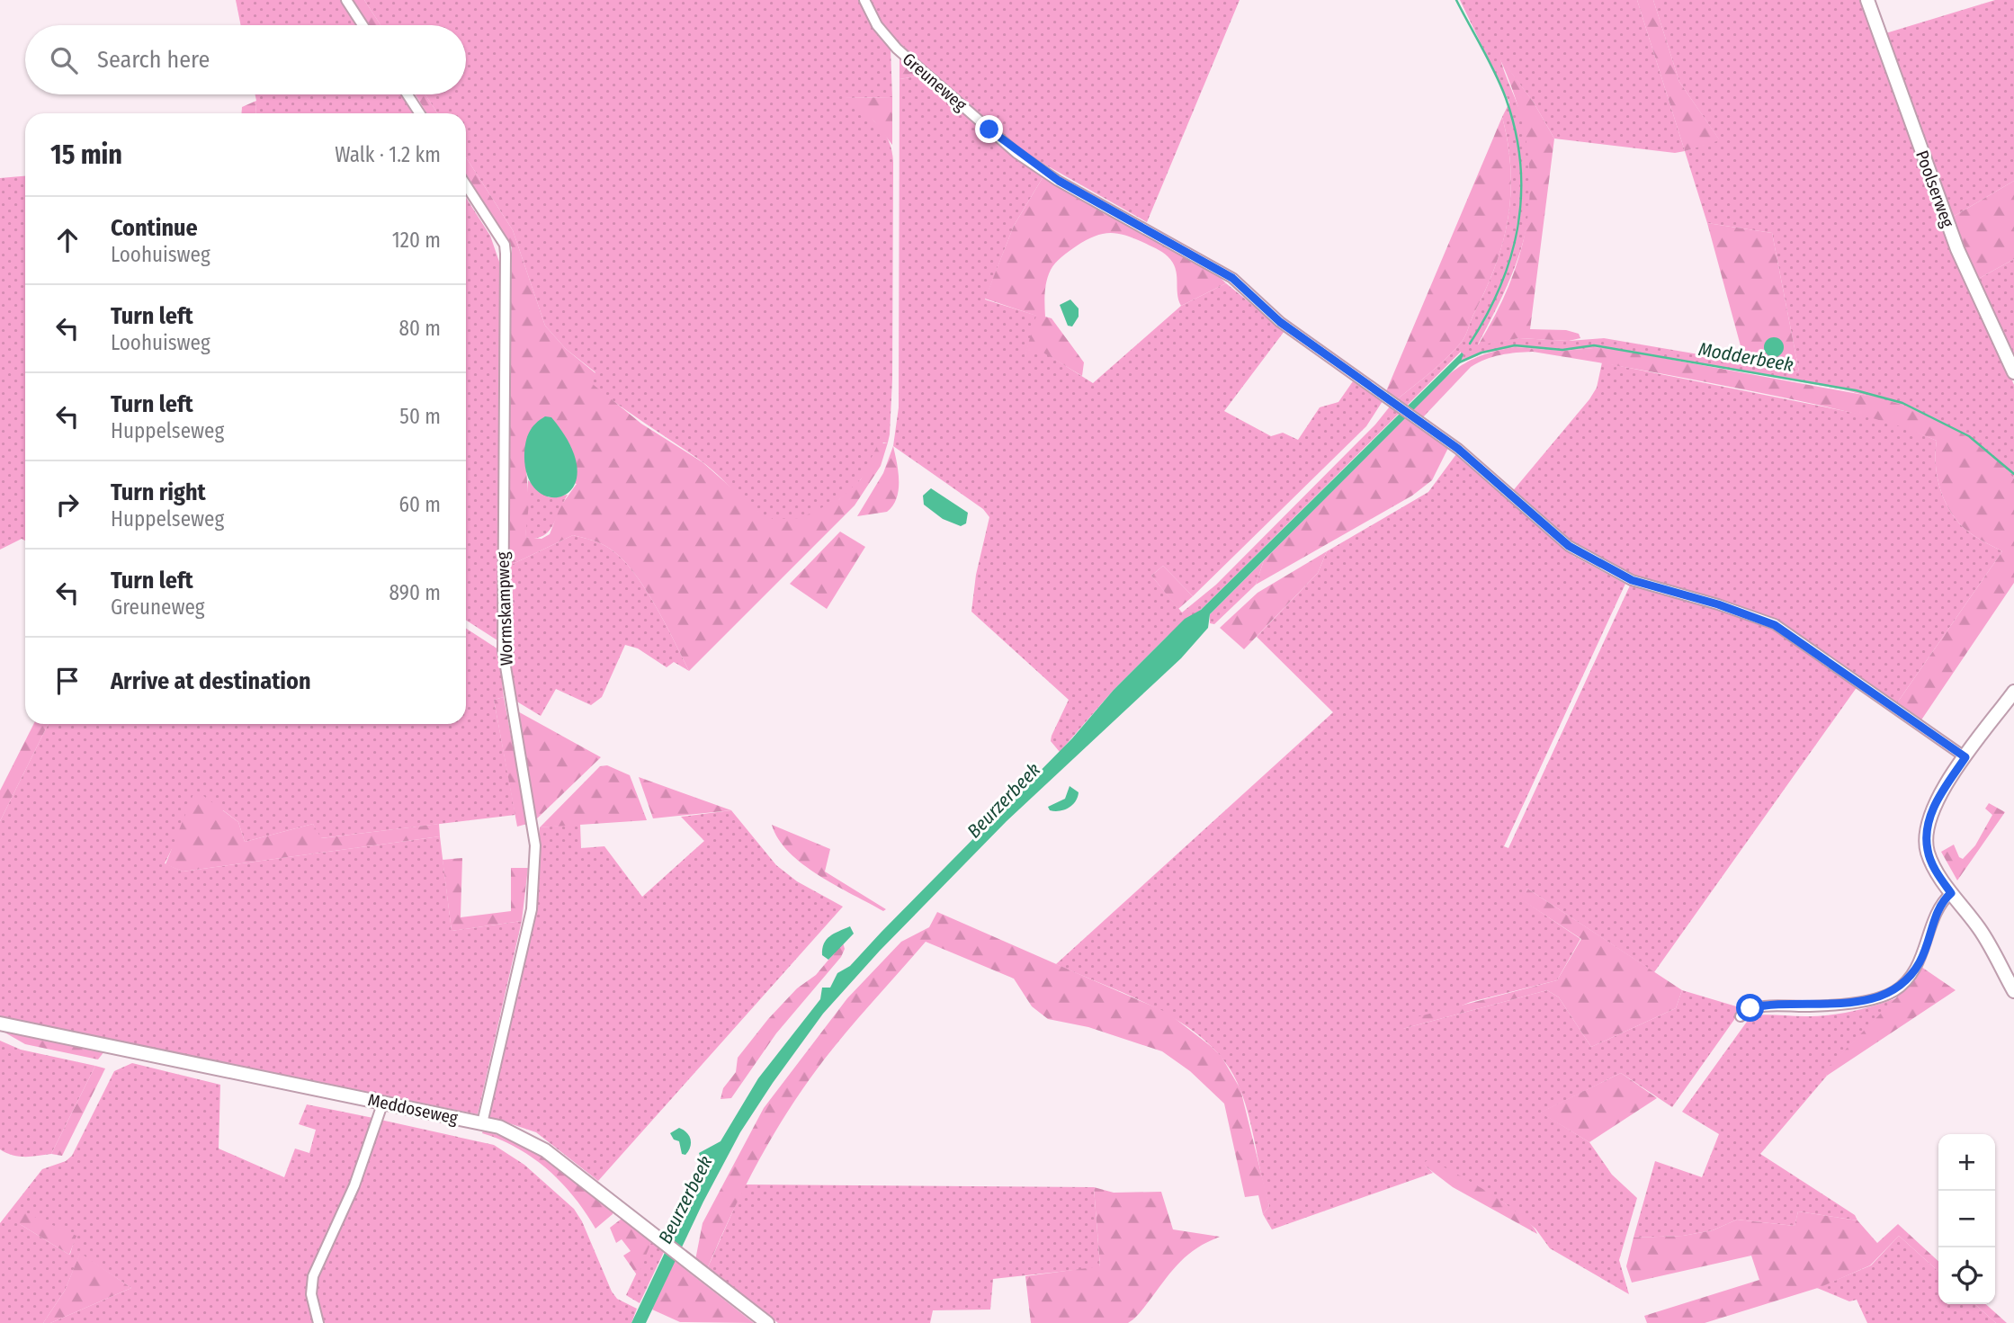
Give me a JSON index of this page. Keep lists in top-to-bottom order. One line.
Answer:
{"streets":{"street":["Greuneweg","Poolserweg","Wormskampweg","Meddoseweg"]},"crossings":[["Wormskampweg","Meddoseweg"]],"water":["Modderbeek","Beurzerbeek"],"page":{"search":"Search here","heading":["15 min","Walk · 1.2 km"],"list":[["Continue","Loohuisweg","120 m"],["Turn left","Loohuisweg","80 m"],["Turn left","Huppelseweg","50 m"],["Turn right","Huppelseweg","60 m"],["Turn left","Greuneweg","890 m"],"Arrive at destination"],"map_buttons":["+","−"]}}
